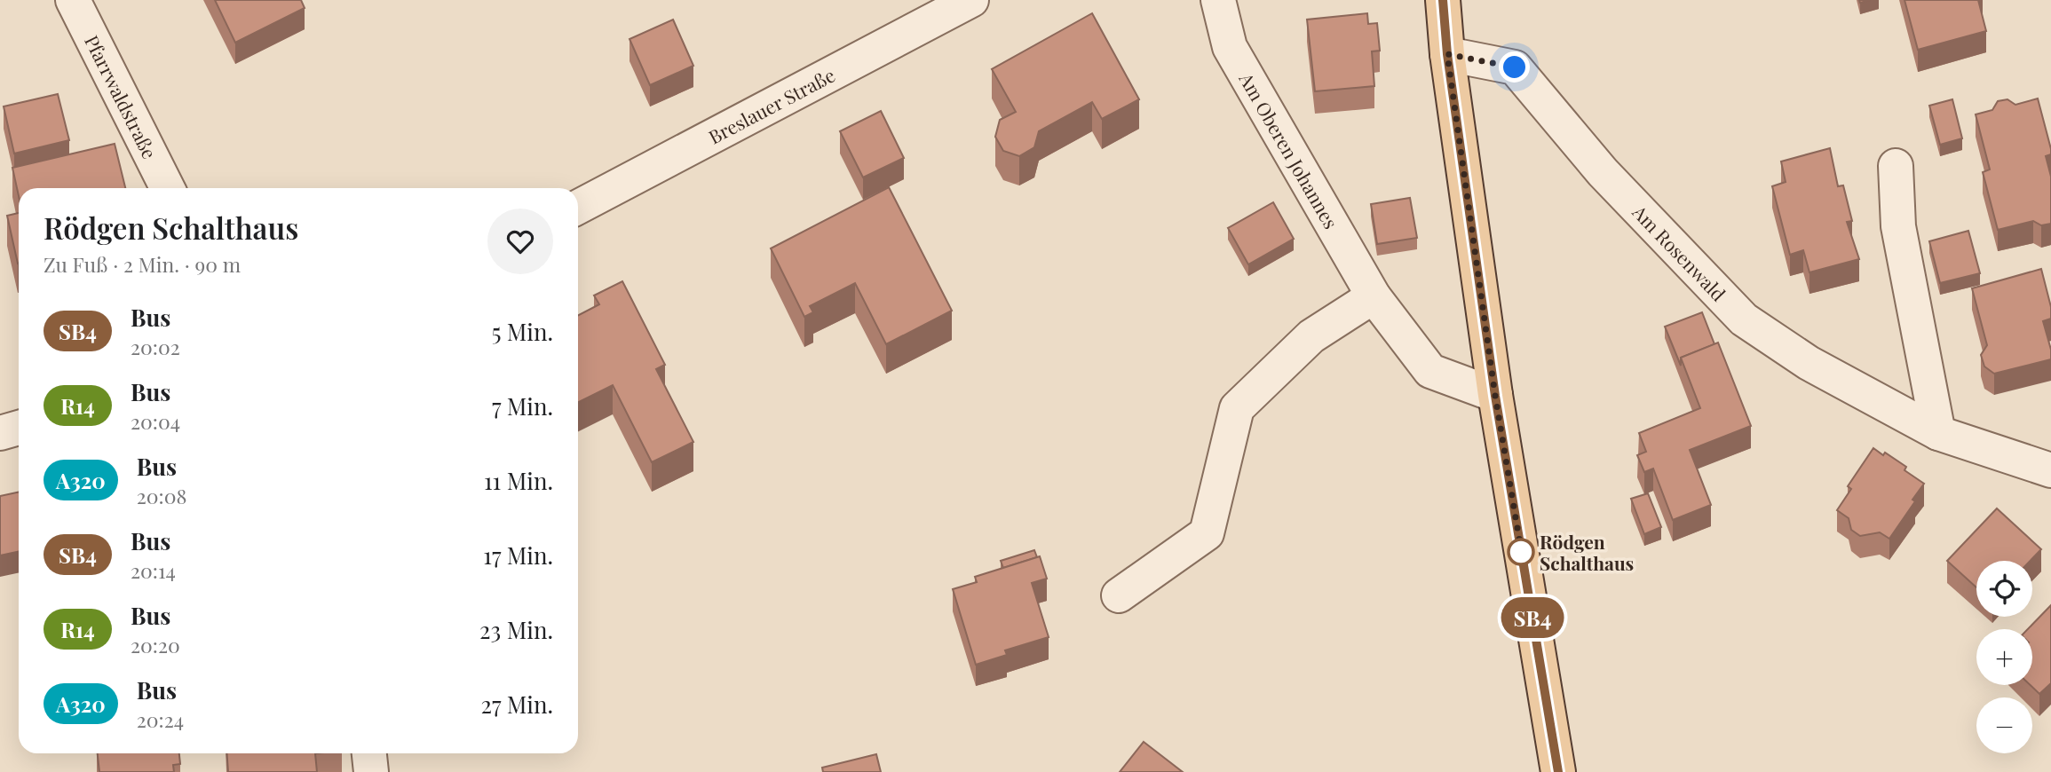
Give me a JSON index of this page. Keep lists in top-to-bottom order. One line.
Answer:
{"streets":{"street":["Pfarrwaldstraße","Breslauer Straße","Am Oberen Johannes","Am Rosenwald"]},"places":["Rödgen Schalthaus"],"lines":["bus line SB4"],"page":{"on_map":"SB4","heading":["Rödgen Schalthaus","Zu Fuß · 2 Min. · 90 m"],"list":[{"mark":"SB4","name":"Bus","note":"20:02","value":"5 Min."},{"mark":"R14","name":"Bus","note":"20:04","value":"7 Min."},{"mark":"A320","name":"Bus","note":"20:08","value":"11 Min."},{"mark":"SB4","name":"Bus","note":"20:14","value":"17 Min."},{"mark":"R14","name":"Bus","note":"20:20","value":"23 Min."},{"mark":"A320","name":"Bus","note":"20:24","value":"27 Min."}],"map_buttons":["+","−"]}}
